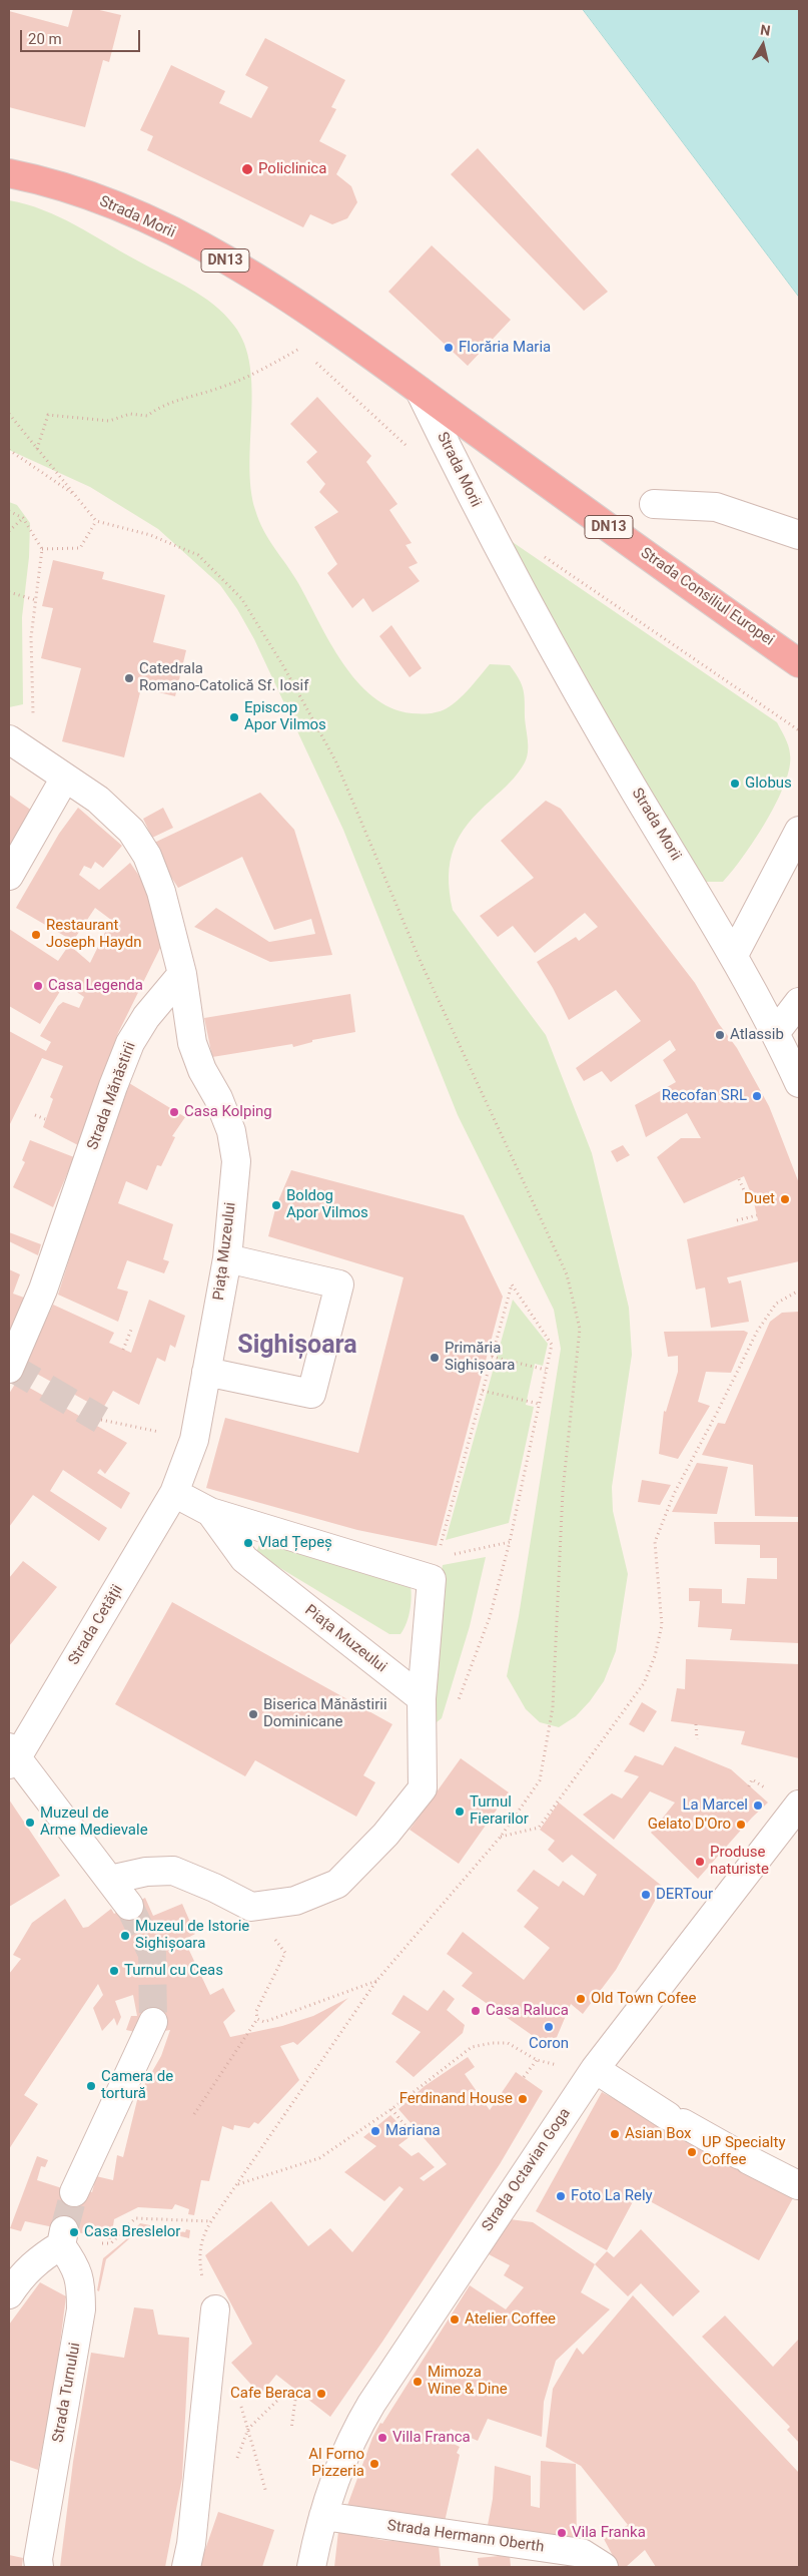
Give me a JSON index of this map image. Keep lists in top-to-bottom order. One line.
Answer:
{"streets":{"highway":["Strada Morii","DN13","Strada Consiliul Europei"],"street":["Strada Mănăstirii","Piața Muzeului","Strada Cetății","Strada Octavian Goga","Strada Turnului","Strada Hermann Oberth"]},"crossings":[["Strada Morii","Strada Consiliul Europei"],["Strada Mănăstirii","Piața Muzeului"],["Piața Muzeului","Strada Cetății"],["Strada Octavian Goga","Strada Hermann Oberth"]],"districts":["Sighișoara"],"places":["Policlinica","Florăria Maria","Catedrala Romano-Catolică Sf. Iosif","Episcop Apor Vilmos","Globus","Restaurant Joseph Haydn","Casa Legenda","Atlassib","Recofan SRL","Casa Kolping","Duet","Boldog Apor Vilmos","Primăria Sighișoara","Vlad Țepeș","Biserica Mănăstirii Dominicane","La Marcel","Turnul Fierarilor","Muzeul de Arme Medievale","Gelato D'Oro","Produse naturiste","DERTour","Muzeul de Istorie Sighișoara","Turnul cu Ceas","Old Town Cofee","Casa Raluca","Coron","Camera de tortură","Ferdinand House","Mariana","Asian Box","UP Specialty Coffee","Foto La Rely","Casa Breslelor","Atelier Coffee","Mimoza Wine & Dine","Cafe Beraca","Villa Franca","Al Forno Pizzeria","Vila Franka"],"scale_bar":"20 m","north":"top"}
